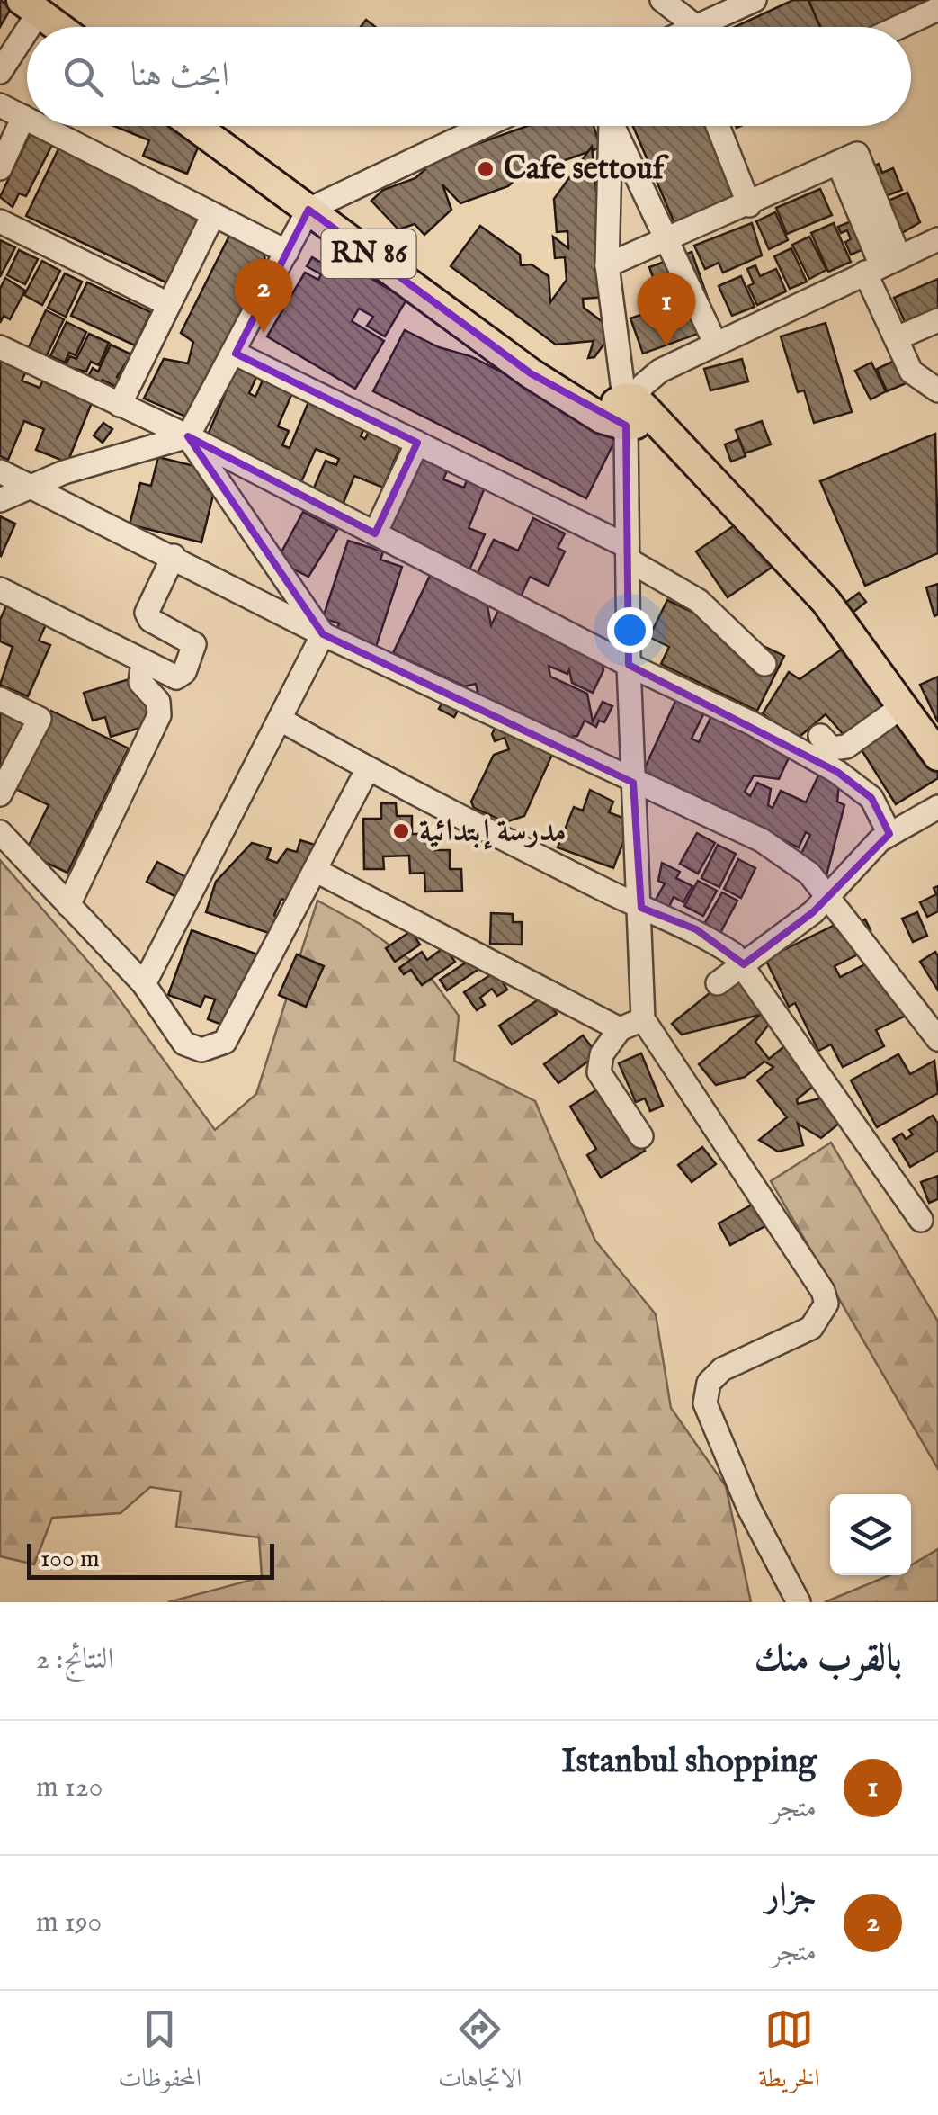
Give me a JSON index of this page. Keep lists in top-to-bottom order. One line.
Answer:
{"streets":{"main road":["RN 86"]},"places":["Cafe settouf","مدرسة إبتدائية"],"scale_bar":"100 m","page":{"search":"ابحث هنا","pins":["2","1"],"scale":"100 m","heading":["بالقرب منك","النتائج: 2"],"list":[{"mark":"1","name":"Istanbul shopping","note":"متجر","value":"120 m"},{"mark":"2","name":"جزار","note":"متجر","value":"190 m"}],"nav":["الخريطة","الاتجاهات","المحفوظات"]}}
